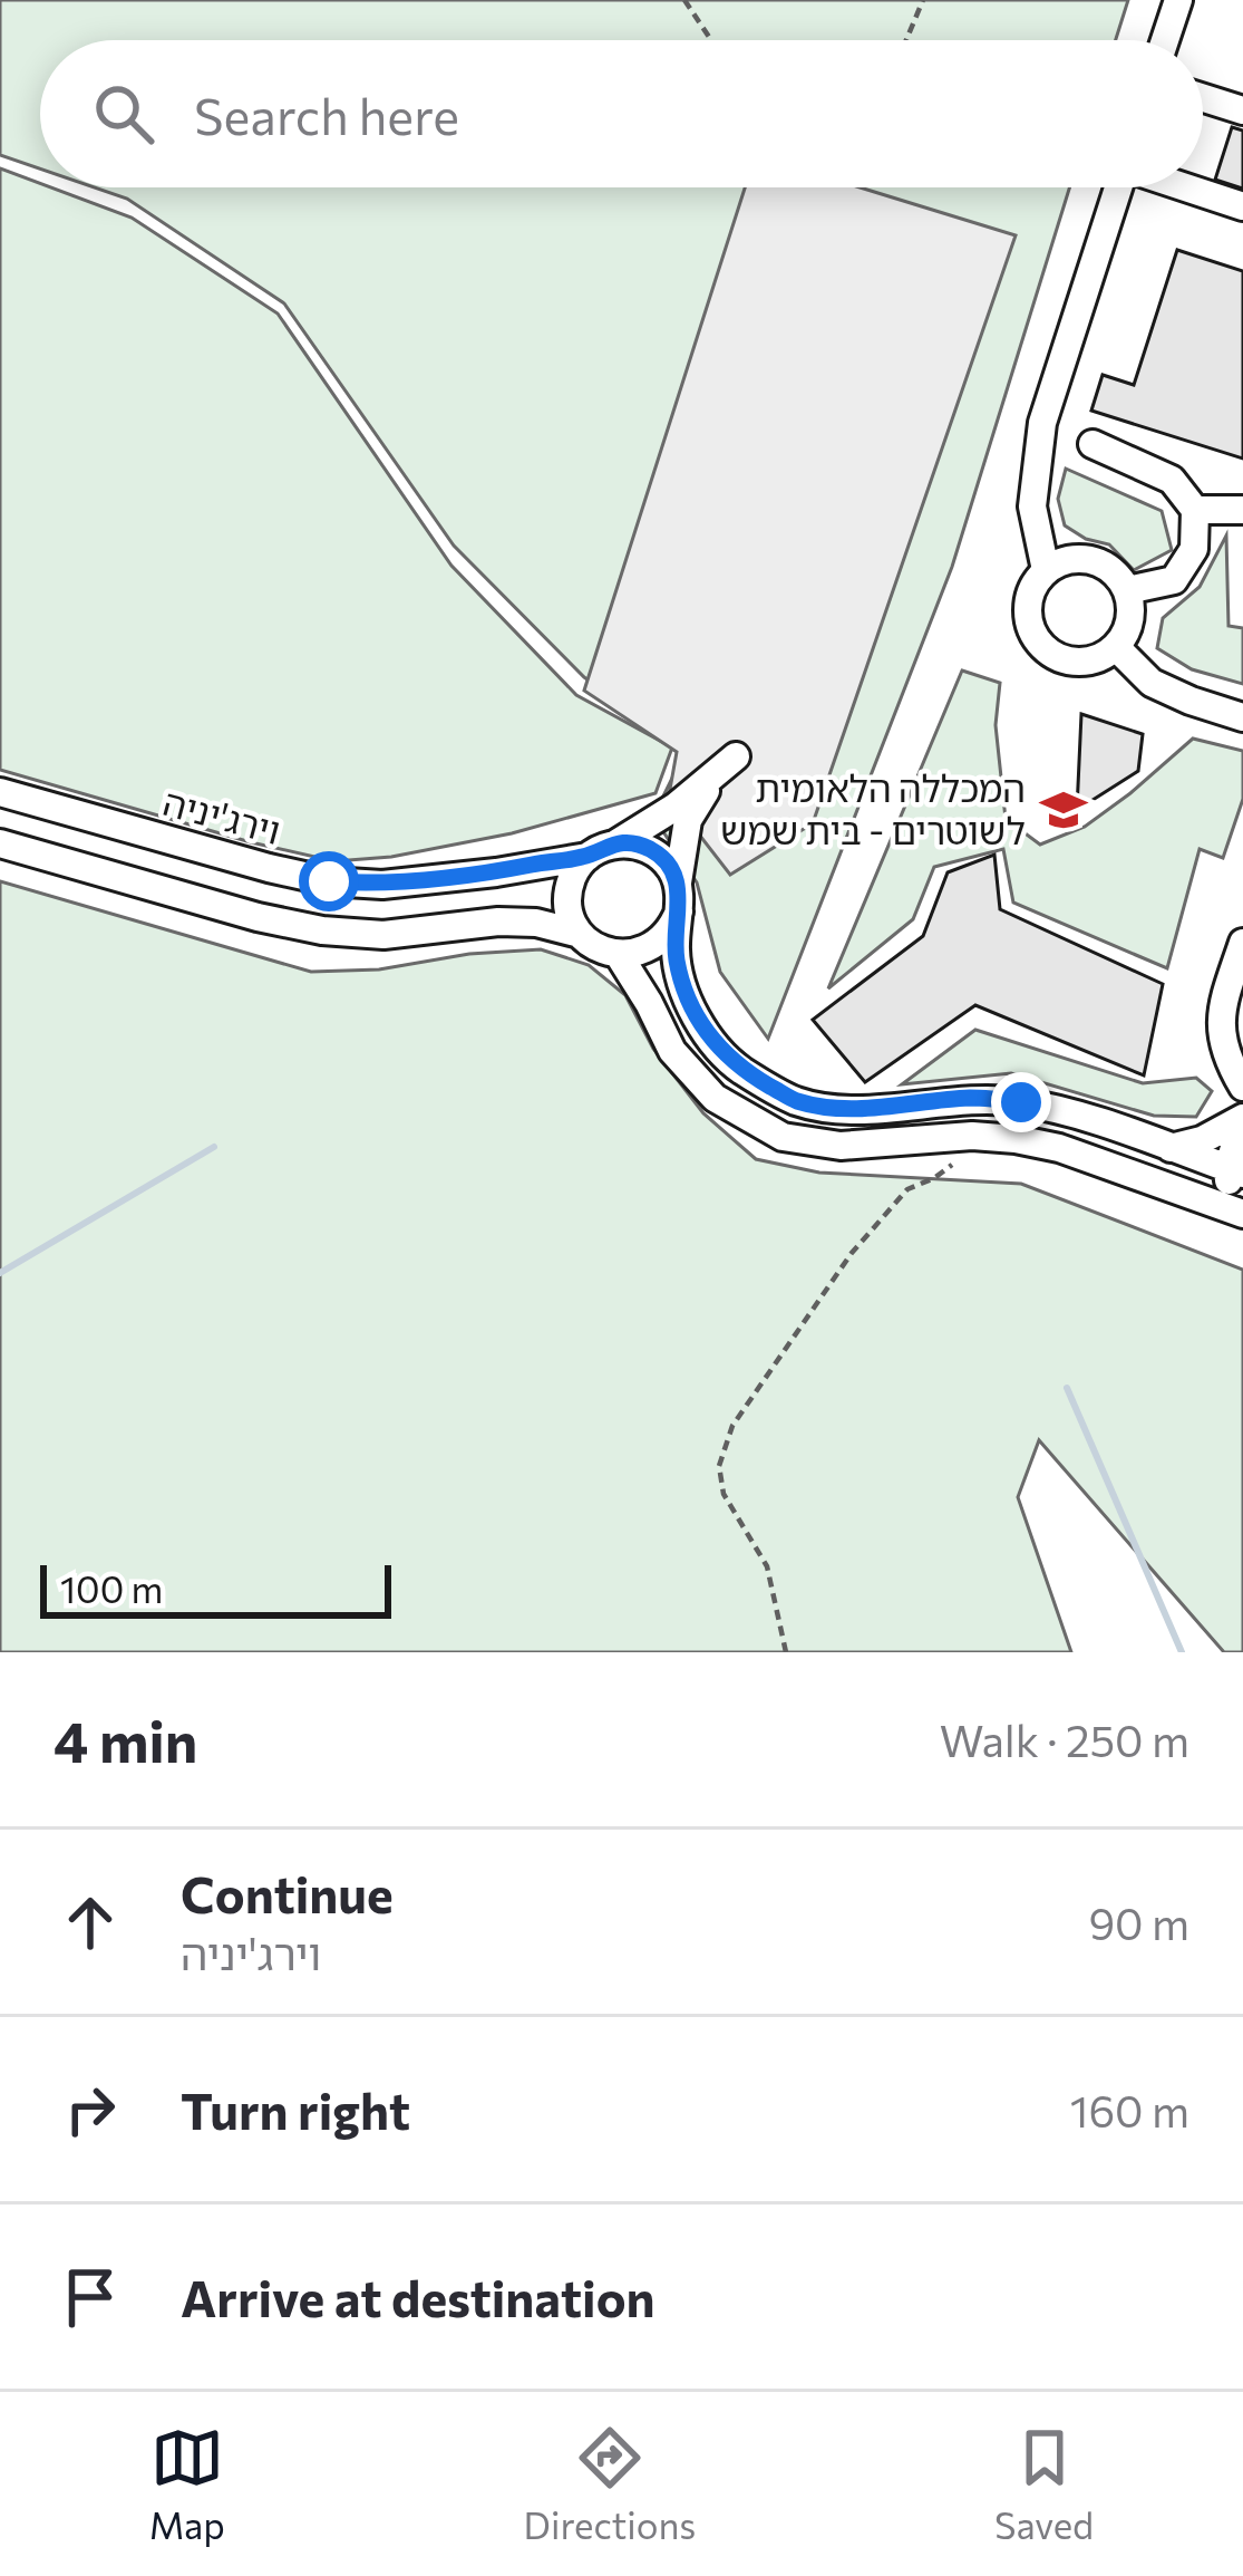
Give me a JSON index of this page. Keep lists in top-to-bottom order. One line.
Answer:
{"streets":{"street":["וירג'יניה"]},"places":{"school or university":["המכללה הלאומית לשוטרים - בית שמש"]},"scale_bar":"100 m","page":{"search":"Search here","scale":"100 m","heading":["4 min","Walk · 250 m"],"list":[["Continue","וירג'יניה","90 m"],["Turn right","160 m"],"Arrive at destination"],"nav":["Map","Directions","Saved"]}}
